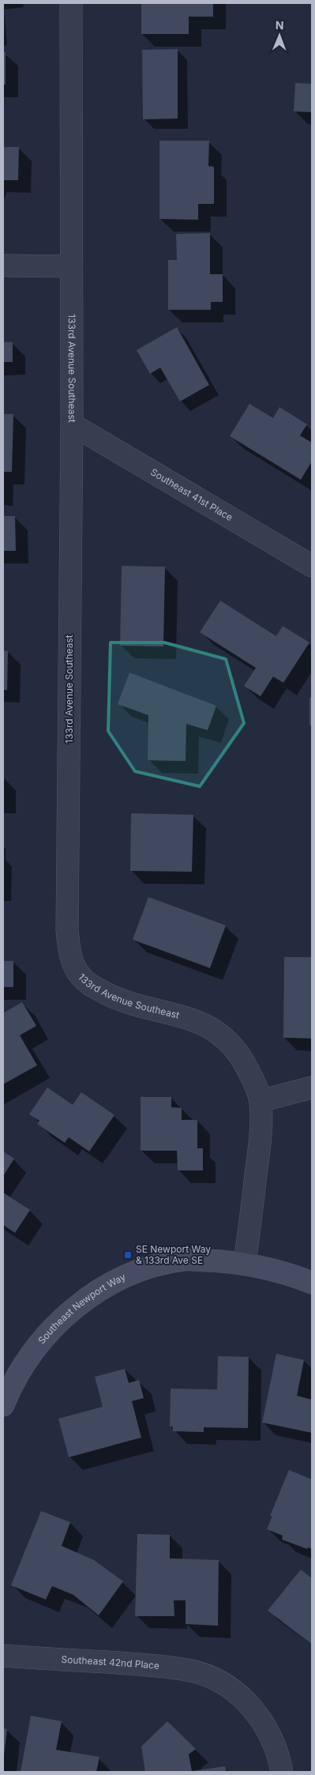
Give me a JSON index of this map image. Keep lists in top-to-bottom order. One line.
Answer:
{"streets":{"main road":["Southeast Newport Way"],"street":["133rd Avenue Southeast","Southeast 41st Place","Southeast 42nd Place"]},"crossings":[["133rd Avenue Southeast","Southeast 41st Place"],["133rd Avenue Southeast","Southeast Newport Way"]],"places":{"transit":["SE Newport Way & 133rd Ave SE"]},"north":"top"}
